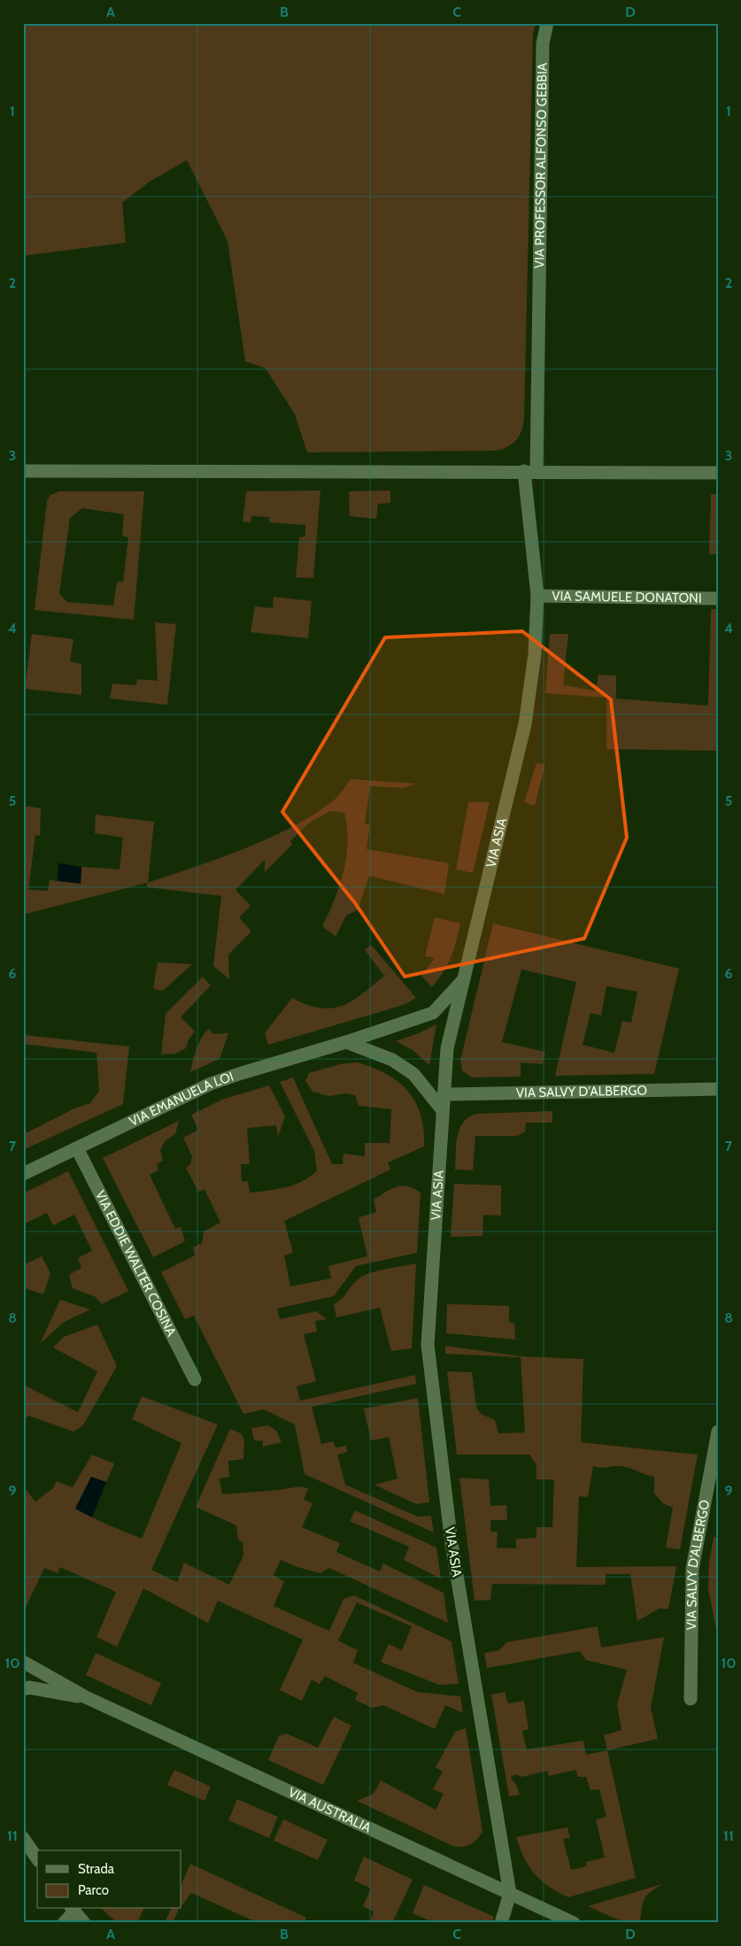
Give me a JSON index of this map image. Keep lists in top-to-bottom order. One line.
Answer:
{"streets":{"street":["VIA PROFESSOR ALFONSO GEBBIA","VIA SAMUELE DONATONI","VIA ASIA","VIA SALVY D'ALBERGO","VIA EMANUELA LOI","VIA EDDIE WALTER COSINA","VIA AUSTRALIA"]},"crossings":[["VIA PROFESSOR ALFONSO GEBBIA","VIA ASIA"],["VIA SAMUELE DONATONI","VIA ASIA"],["VIA ASIA","VIA SALVY D'ALBERGO"],["VIA ASIA","VIA EMANUELA LOI"],["VIA ASIA","VIA AUSTRALIA"],["VIA EMANUELA LOI","VIA EDDIE WALTER COSINA"]],"legend":["Strada","Parco"],"grid":{"columns":["A","B","C","D"],"rows":["1","2","3","4","5","6","7","8","9","10","11"]}}
